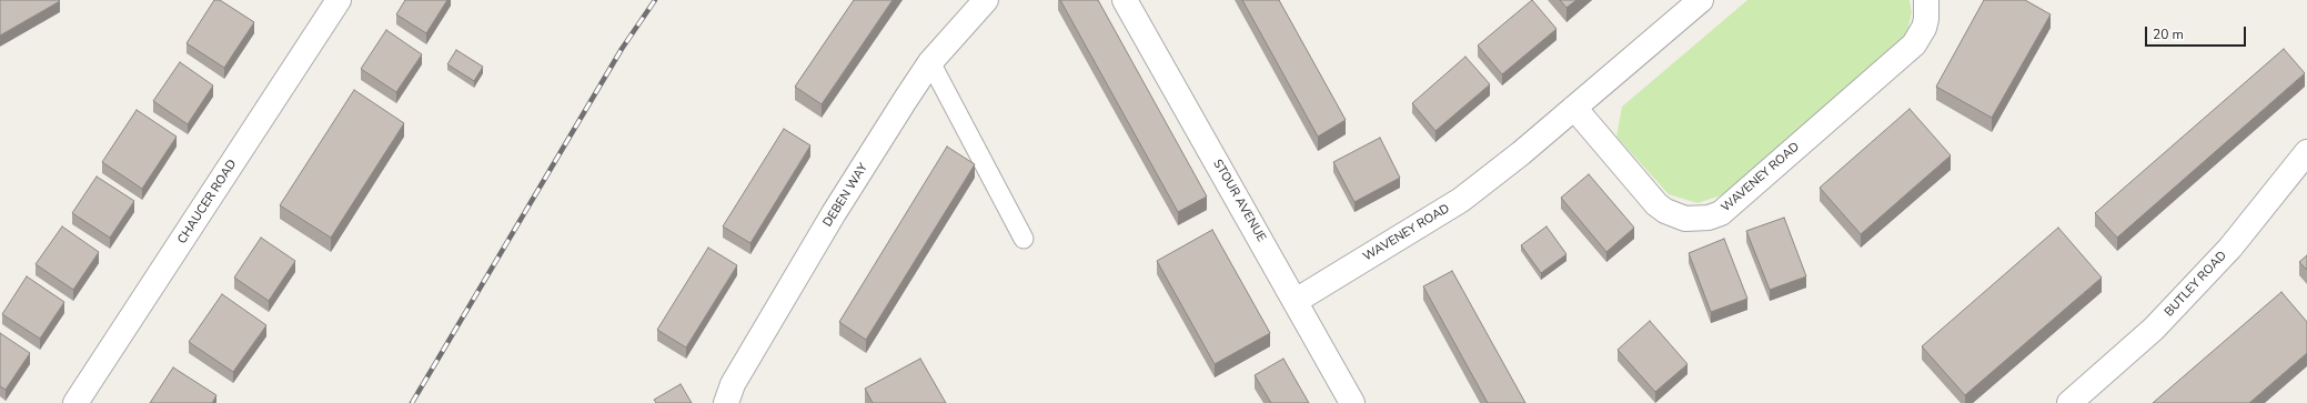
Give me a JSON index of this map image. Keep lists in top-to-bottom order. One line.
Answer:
{"streets":{"street":["WAVENEY ROAD","DEBEN WAY","STOUR AVENUE","CHAUCER ROAD","BUTLEY ROAD"]},"crossings":[["WAVENEY ROAD","STOUR AVENUE"]],"scale_bar":"20 m"}
